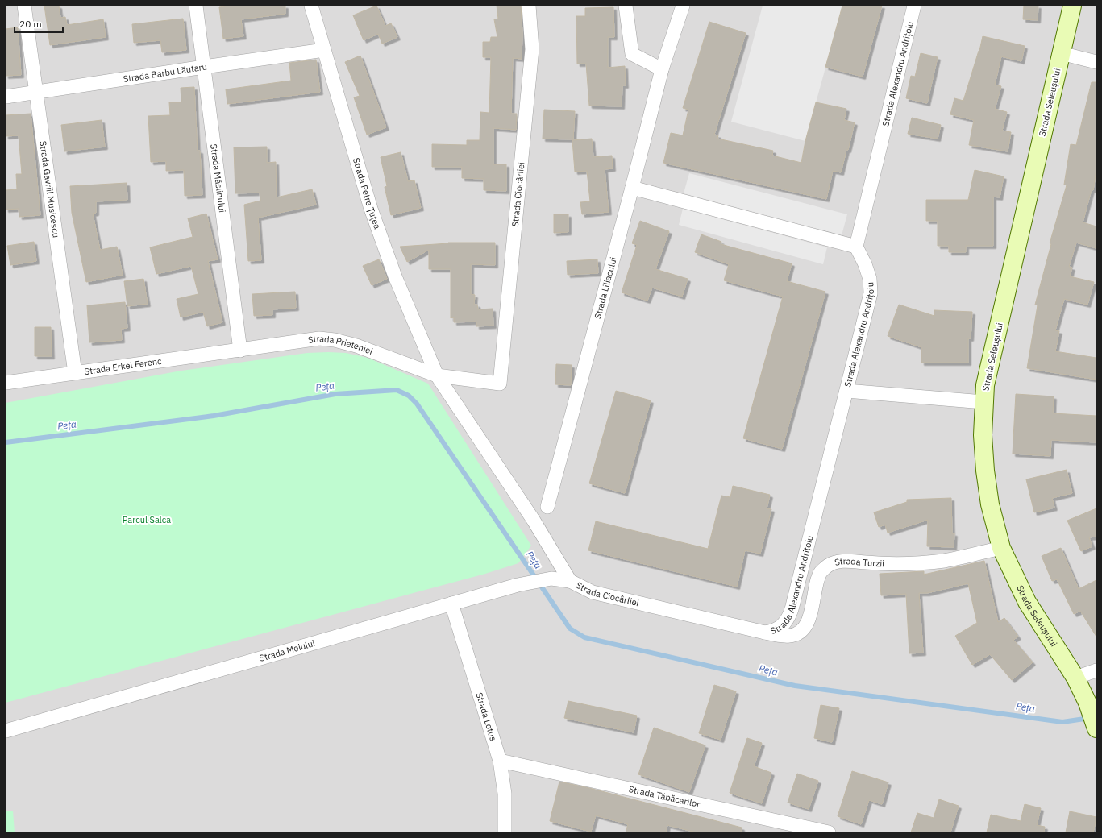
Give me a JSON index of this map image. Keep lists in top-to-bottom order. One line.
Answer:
{"streets":{"main road":["Strada Seleușului"],"street":["Strada Barbu Lăutaru","Strada Alexandru Andrițoiu","Strada Măslinului","Strada Gavriil Musicescu","Strada Petre Țuțea","Strada Ciocârliei","Strada Liliacului","Strada Prieteniei","Strada Erkel Ferenc","Strada Turzii","Strada Meiului","Strada Lotus","Strada Tăbăcarilor"]},"crossings":[["Strada Barbu Lăutaru","Strada Măslinului"],["Strada Barbu Lăutaru","Strada Gavriil Musicescu"],["Strada Barbu Lăutaru","Strada Petre Țuțea"],["Strada Alexandru Andrițoiu","Strada Ciocârliei"],["Strada Alexandru Andrițoiu","Strada Turzii"],["Strada Seleușului","Strada Turzii"],["Strada Măslinului","Strada Prieteniei"],["Strada Măslinului","Strada Erkel Ferenc"],["Strada Gavriil Musicescu","Strada Erkel Ferenc"],["Strada Petre Țuțea","Strada Ciocârliei"],["Strada Petre Țuțea","Strada Prieteniei"],["Strada Ciocârliei","Strada Prieteniei"],["Strada Ciocârliei","Strada Turzii"],["Strada Ciocârliei","Strada Meiului"],["Strada Prieteniei","Strada Erkel Ferenc"],["Strada Meiului","Strada Lotus"],["Strada Lotus","Strada Tăbăcarilor"]],"water":["Peța"],"parks":["Parcul Salca"],"scale_bar":"20 m"}
